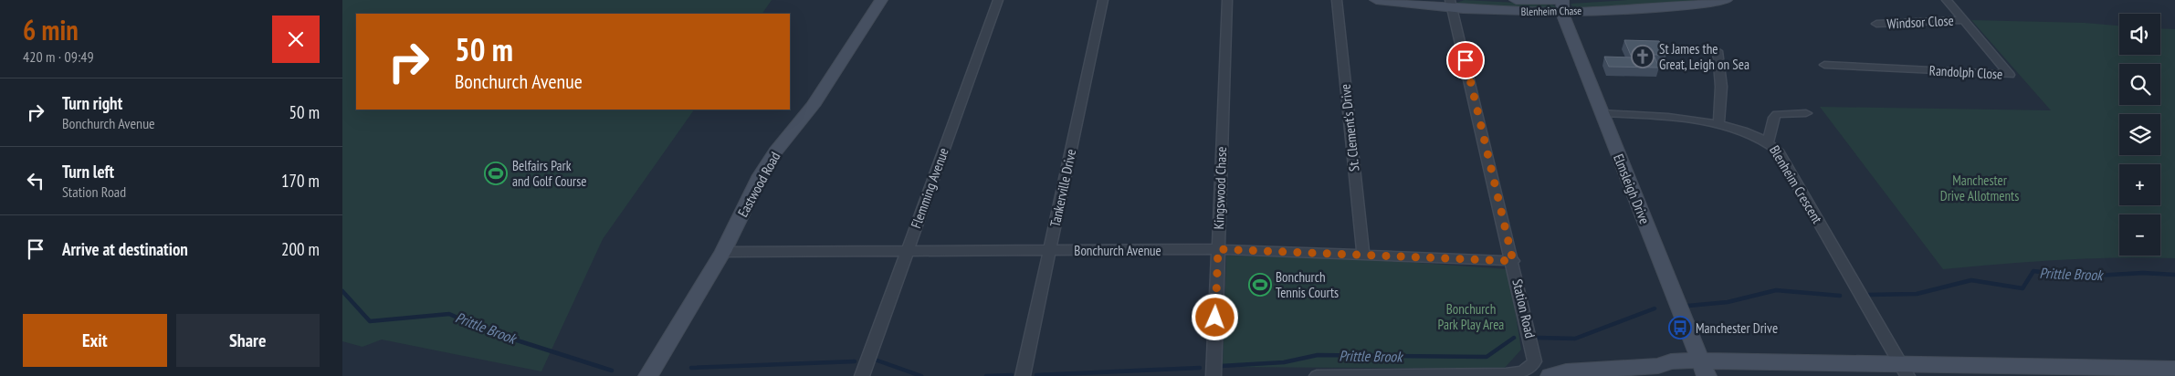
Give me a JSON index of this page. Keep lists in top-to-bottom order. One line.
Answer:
{"streets":{"street":["Blenheim Chase","Windsor Close","Randolph Close","St. Clement's Drive","Eastwood Road","Blenheim Crescent","Flemming Avenue","Tankerville Drive","Kingswood Chase","Elmsleigh Drive","Bonchurch Avenue","Station Road"]},"crossings":[["Blenheim Chase","Elmsleigh Drive"],["Blenheim Chase","Station Road"],["Windsor Close","Randolph Close"],["St. Clement's Drive","Bonchurch Avenue"],["Eastwood Road","Bonchurch Avenue"],["Blenheim Crescent","Elmsleigh Drive"],["Flemming Avenue","Bonchurch Avenue"],["Tankerville Drive","Bonchurch Avenue"],["Kingswood Chase","Bonchurch Avenue"],["Bonchurch Avenue","Station Road"]],"water":["Prittle Brook"],"parks":["Manchester Drive Allotments","Bonchurch Park Play Area"],"places":{"church":["St James the Great, Leigh on Sea"],"sports":["Belfairs Park and Golf Course","Bonchurch Tennis Courts"],"bus stop":["Manchester Drive"]},"page":{"heading":["6 min","420 m · 09:49"],"map_buttons":["+","−"],"turn":["50 m","Bonchurch Avenue"],"list":[{"name":"Turn right","note":"Bonchurch Avenue","value":"50 m"},{"name":"Turn left","note":"Station Road","value":"170 m"},{"name":"Arrive at destination","value":"200 m"}],"buttons":["Exit","Share"]}}
